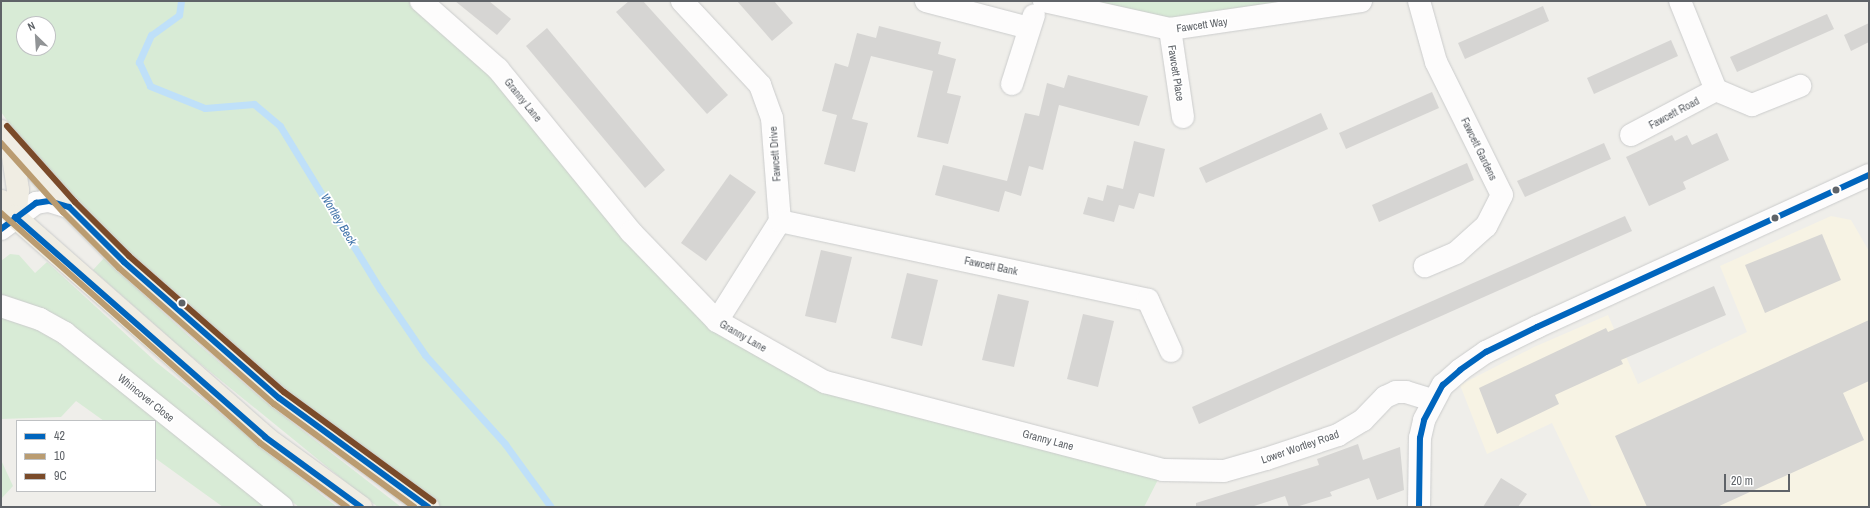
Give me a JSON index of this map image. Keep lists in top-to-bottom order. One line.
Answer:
{"streets":{"street":["Fawcett Way","Fawcett Place","Granny Lane","Fawcett Road","Fawcett Gardens","Fawcett Drive","Fawcett Bank","Whincover Close","Lower Wortley Road"]},"crossings":[["Fawcett Way","Fawcett Place"],["Granny Lane","Lower Wortley Road"],["Fawcett Drive","Fawcett Bank"]],"water":["Wortley Beck"],"lines":["transit line 9C","transit line 10","transit line 42"],"legend":["42","10","9C"],"scale_bar":"20 m","north":"top left"}
